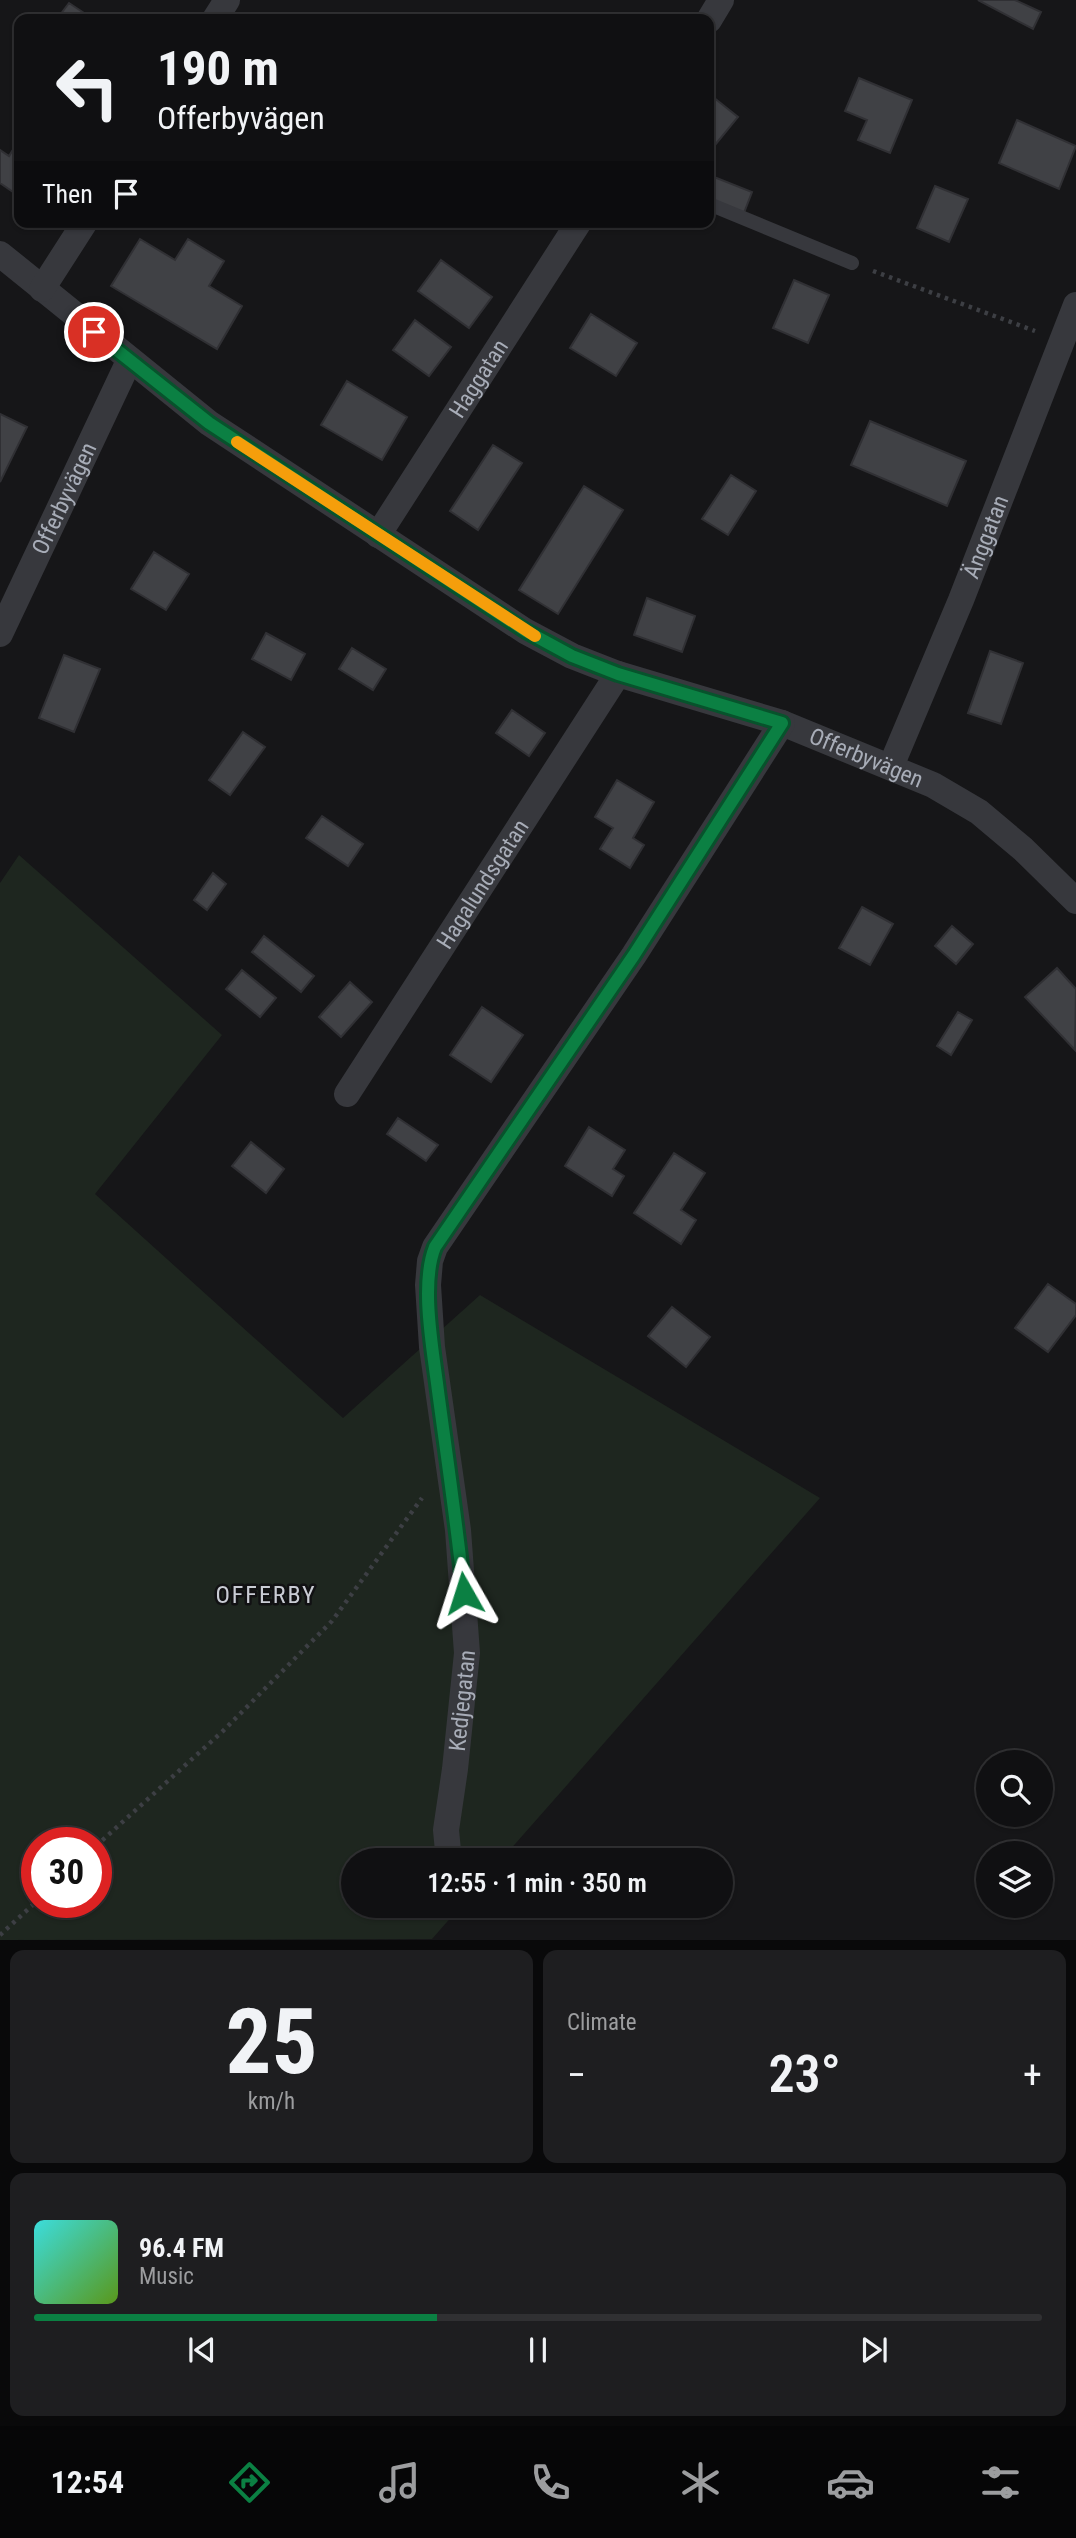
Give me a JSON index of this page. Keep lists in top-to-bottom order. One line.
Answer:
{"streets":{"street":["Haggatan","Offerbyvägen","Änggatan","Hagalundsgatan","Kedjegatan"]},"crossings":[["Haggatan","Offerbyvägen"],["Offerbyvägen","Änggatan"],["Offerbyvägen","Hagalundsgatan"],["Offerbyvägen","Kedjegatan"]],"districts":["OFFERBY"],"page":{"turn":["190 m","Offerbyvägen"],"then":"Then","limit":"30","trip":"12:55 · 1 min · 350 m","tile":[["25","km/h"],"Climate"],"heat":["−","23°","+"],"song":["96.4 FM","Music"],"tabs":"12:54"}}
